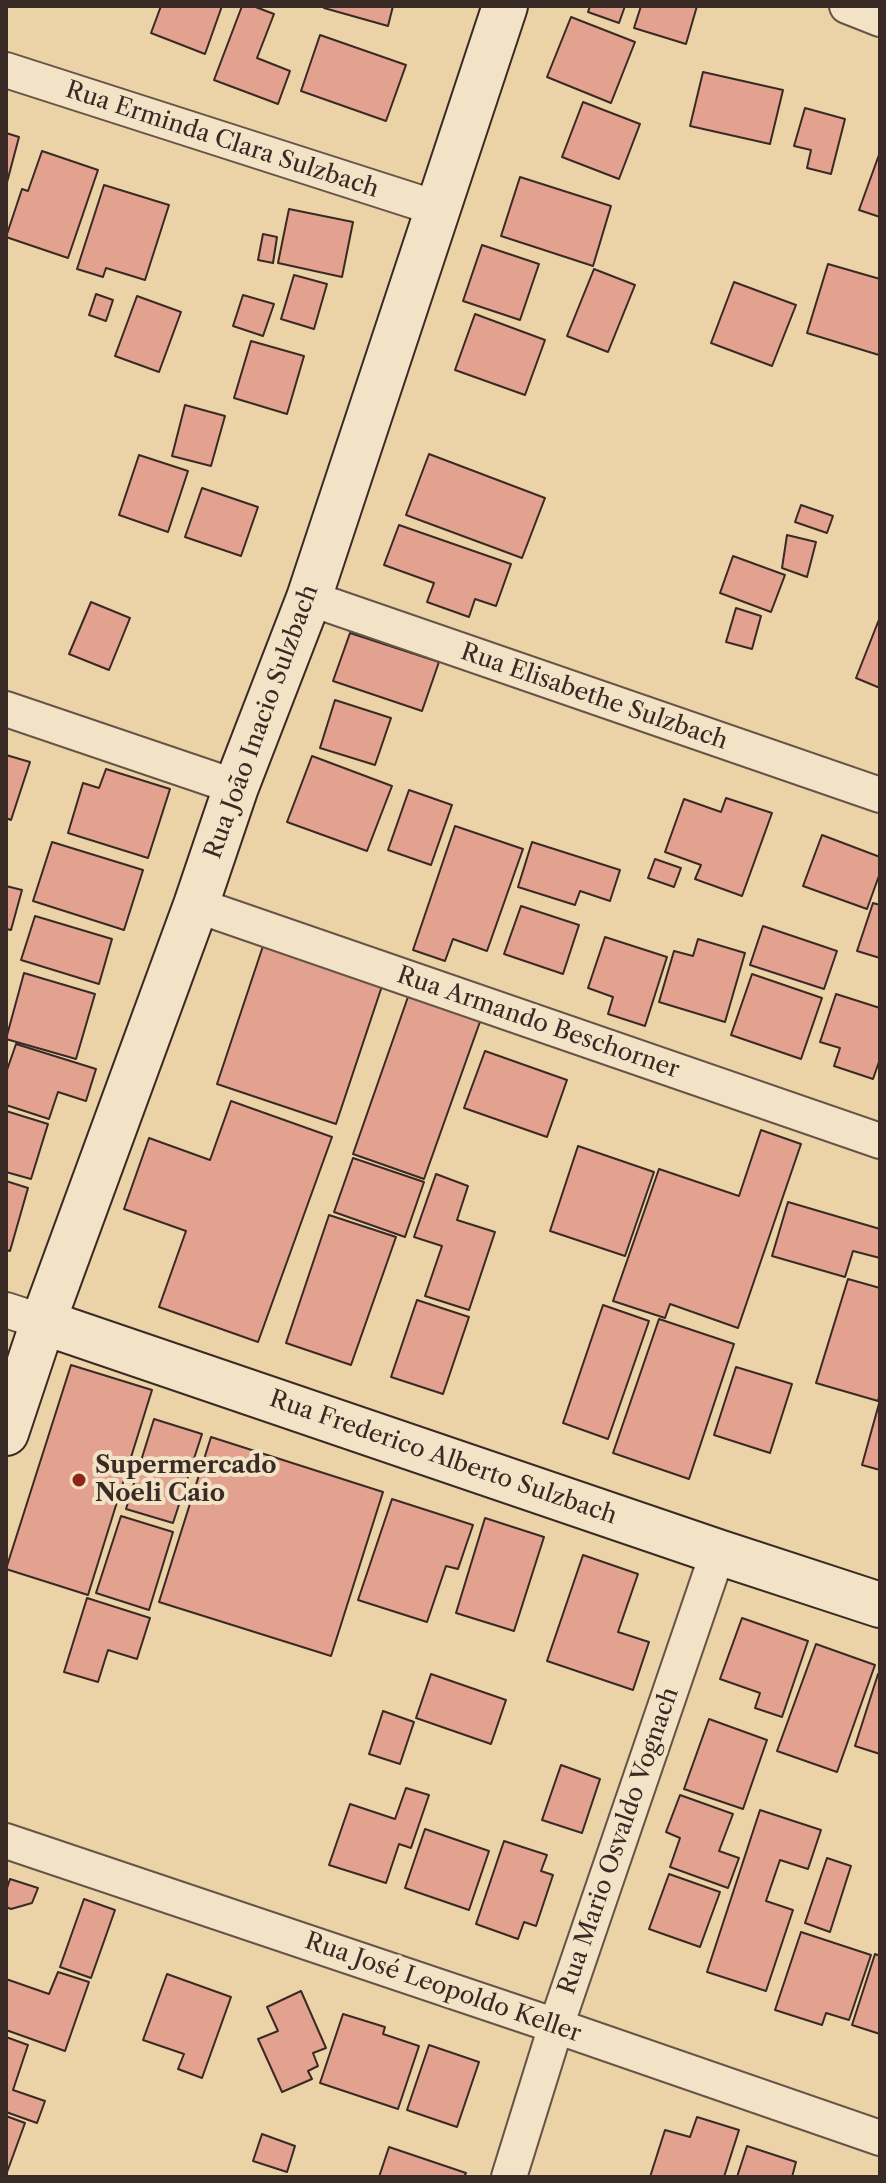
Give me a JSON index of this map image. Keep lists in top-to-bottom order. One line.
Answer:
{"streets":{"street":["Rua Erminda Clara Sulzbach","Rua Elisabethe Sulzbach","Rua João Inacio Sulzbach","Rua Armando Beschorner","Rua Frederico Alberto Sulzbach","Rua Mario Osvaldo Vognach","Rua José Leopoldo Keller"]},"crossings":[["Rua Erminda Clara Sulzbach","Rua João Inacio Sulzbach"],["Rua Elisabethe Sulzbach","Rua João Inacio Sulzbach"],["Rua João Inacio Sulzbach","Rua Armando Beschorner"],["Rua João Inacio Sulzbach","Rua Frederico Alberto Sulzbach"],["Rua Frederico Alberto Sulzbach","Rua Mario Osvaldo Vognach"],["Rua Mario Osvaldo Vognach","Rua José Leopoldo Keller"]],"places":["Supermercado Noeli Caio"]}
